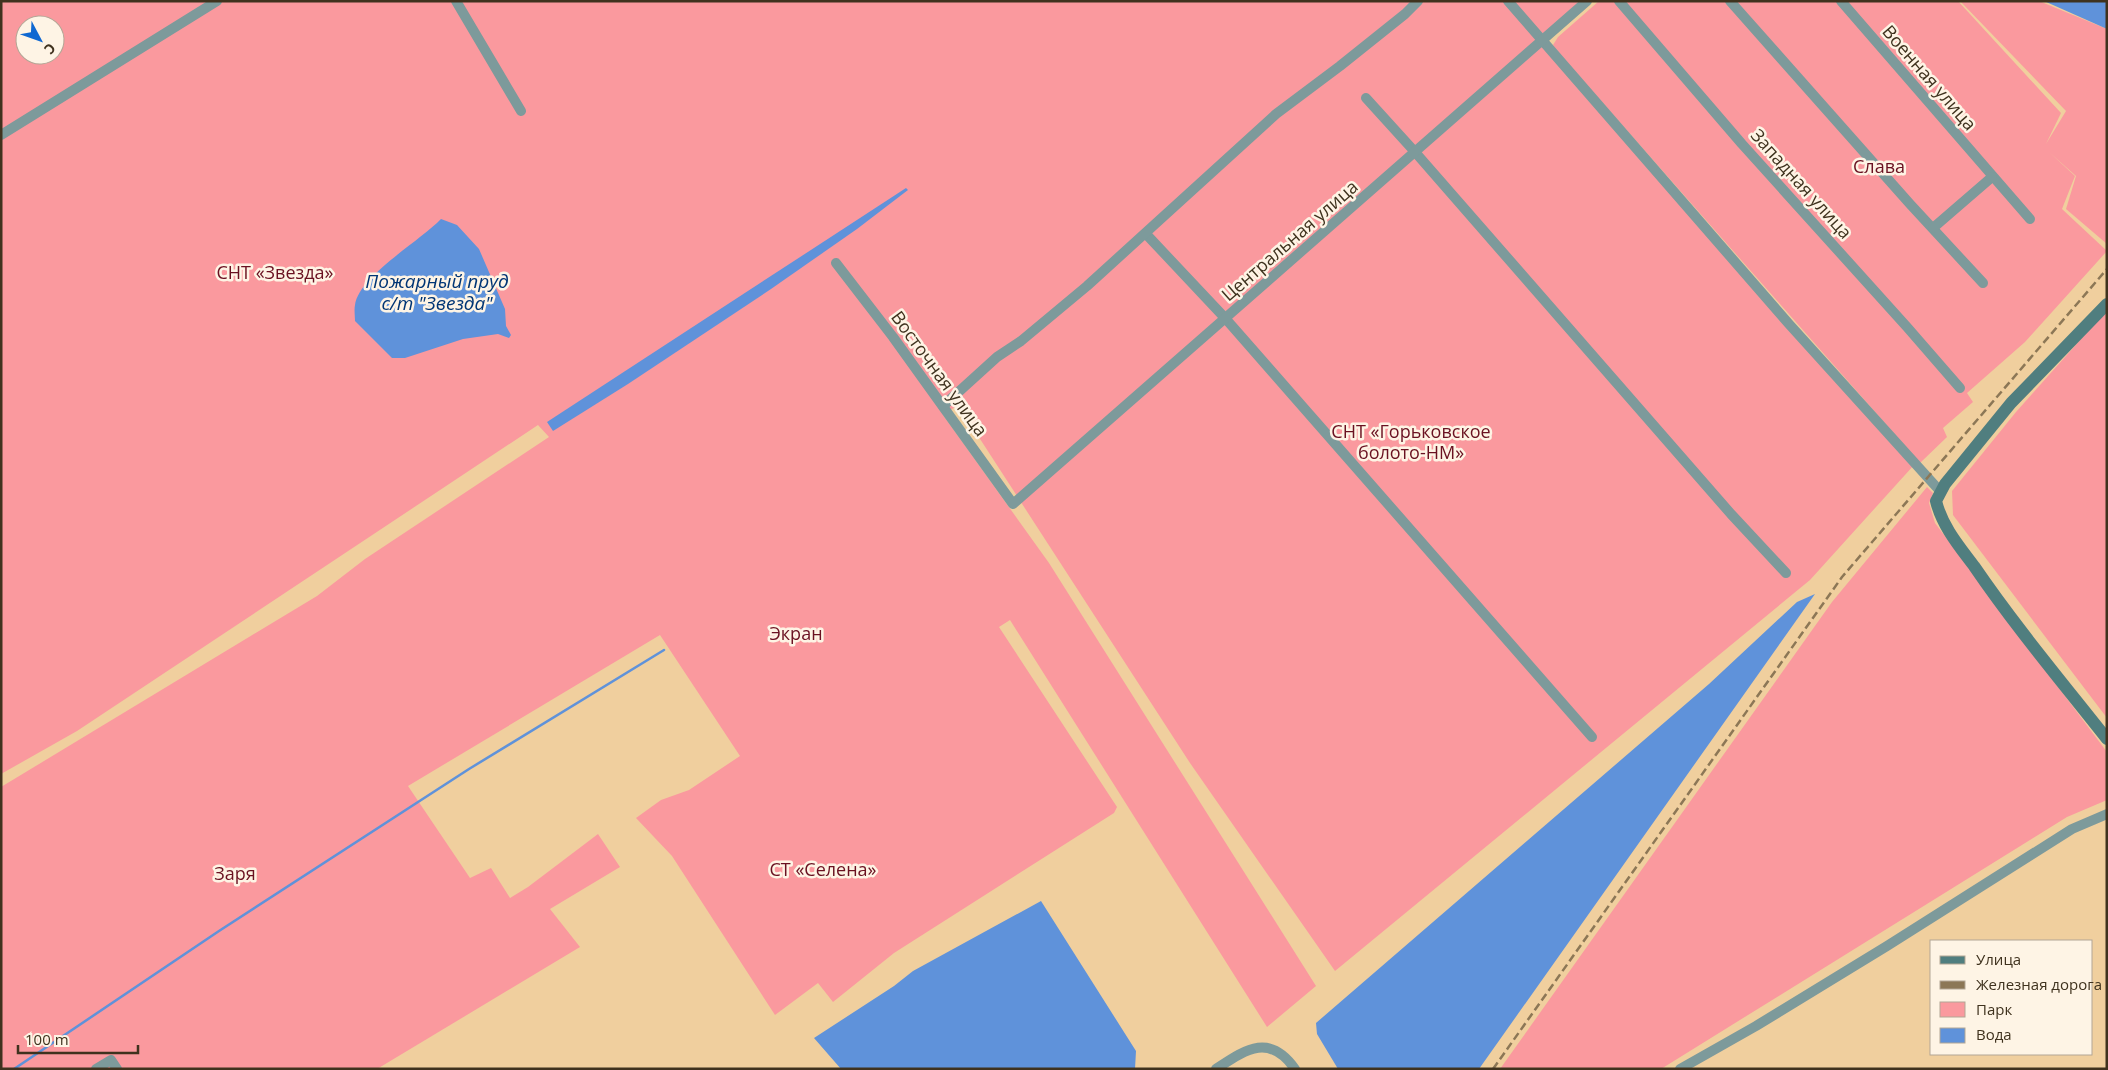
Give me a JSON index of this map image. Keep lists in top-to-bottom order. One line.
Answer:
{"streets":{"street":["Военная улица","Западная улица","Центральная улица","Восточная улица"]},"crossings":[["Центральная улица","Восточная улица"]],"water":["Пожарный пруд с/т \"Звезда\""],"parks":["Слава","СНТ «Звезда»","СНТ «Горьковское болото-НМ»","Экран","СТ «Селена»","Заря"],"legend":["Улица","Железная дорога","Парк","Вода"],"scale_bar":"100 m","north":"bottom right"}
